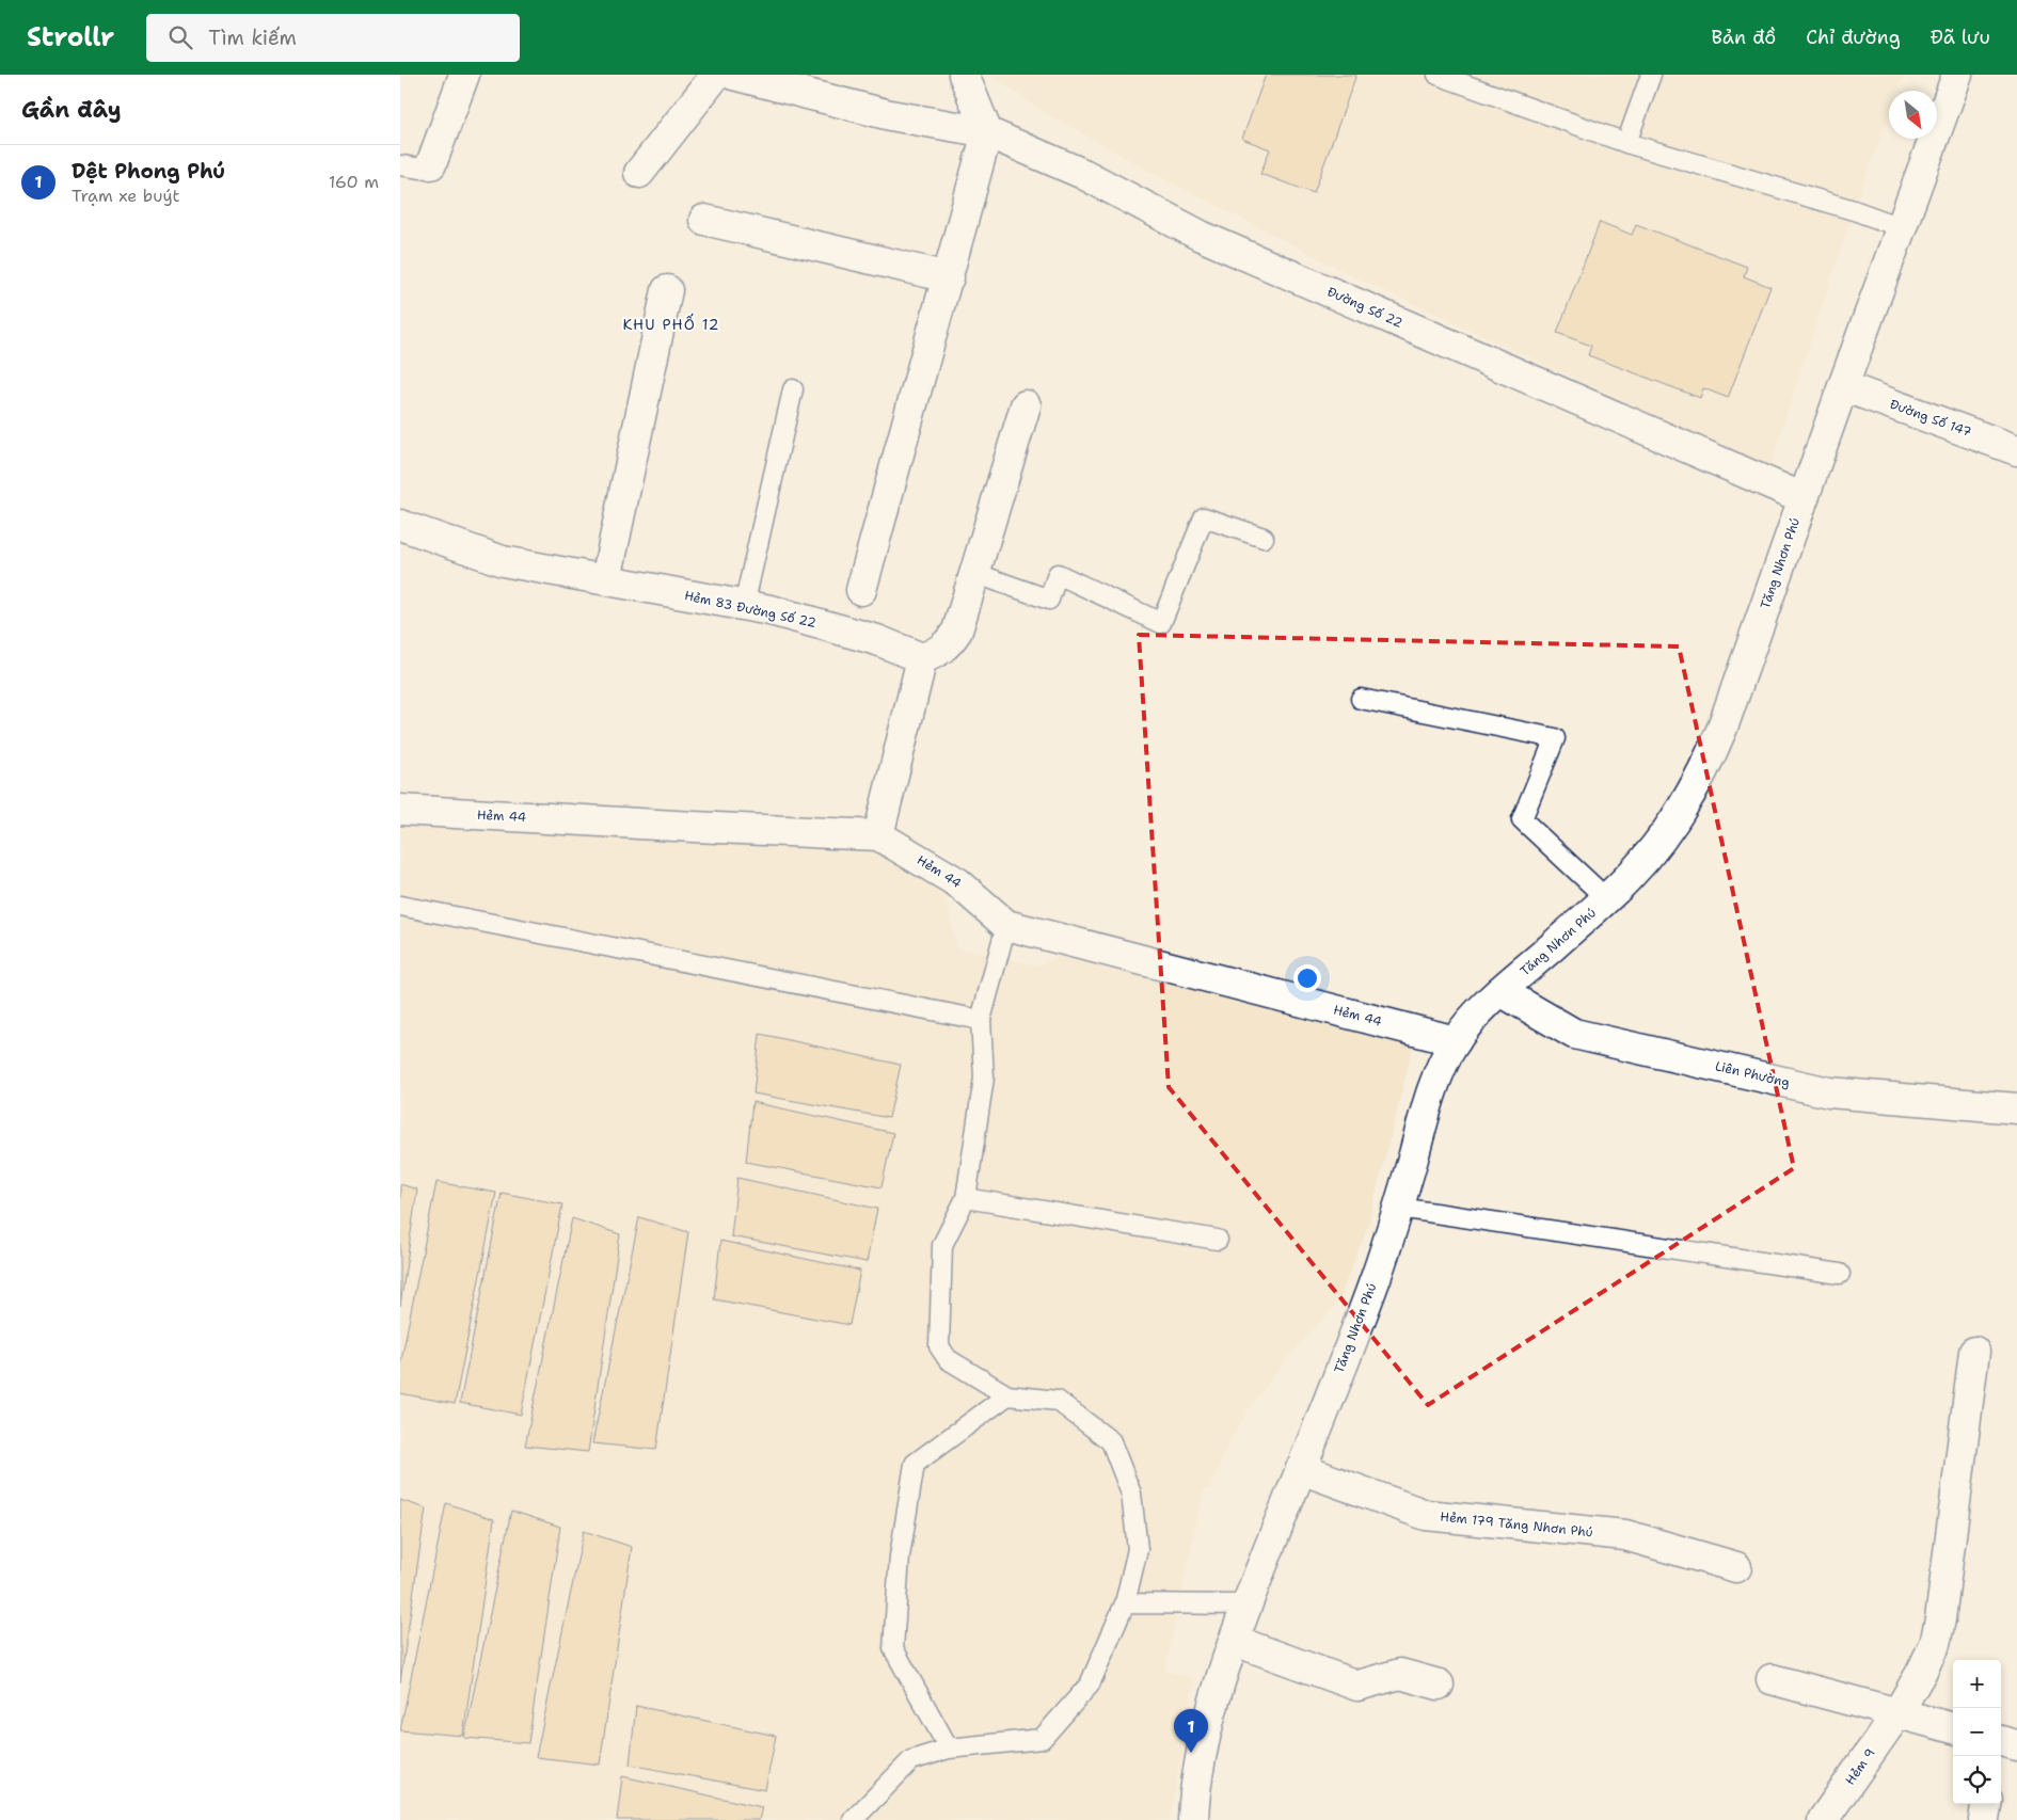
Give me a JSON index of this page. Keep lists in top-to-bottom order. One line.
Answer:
{"streets":{"street":["Đường Số 22","Đường Số 147","Tăng Nhơn Phú","Hẻm 83 Đường Số 22","Hẻm 44","Liên Phường","Hẻm 179 Tăng Nhơn Phú","Hẻm 9"]},"crossings":[["Đường Số 22","Tăng Nhơn Phú"],["Đường Số 147","Tăng Nhơn Phú"],["Tăng Nhơn Phú","Hẻm 44"],["Tăng Nhơn Phú","Liên Phường"],["Tăng Nhơn Phú","Hẻm 179 Tăng Nhơn Phú"]],"districts":["KHU PHỐ 12"],"north":"bottom right","page":{"header":"Strollr","search":"Tìm kiếm","nav":["Bản đồ","Chỉ đường","Đã lưu"],"heading":"Gần đây","list":[{"mark":"1","name":"Dệt Phong Phú","note":"Trạm xe buýt","value":"160 m"}],"map_buttons":["+","−"],"pins":"1"}}
